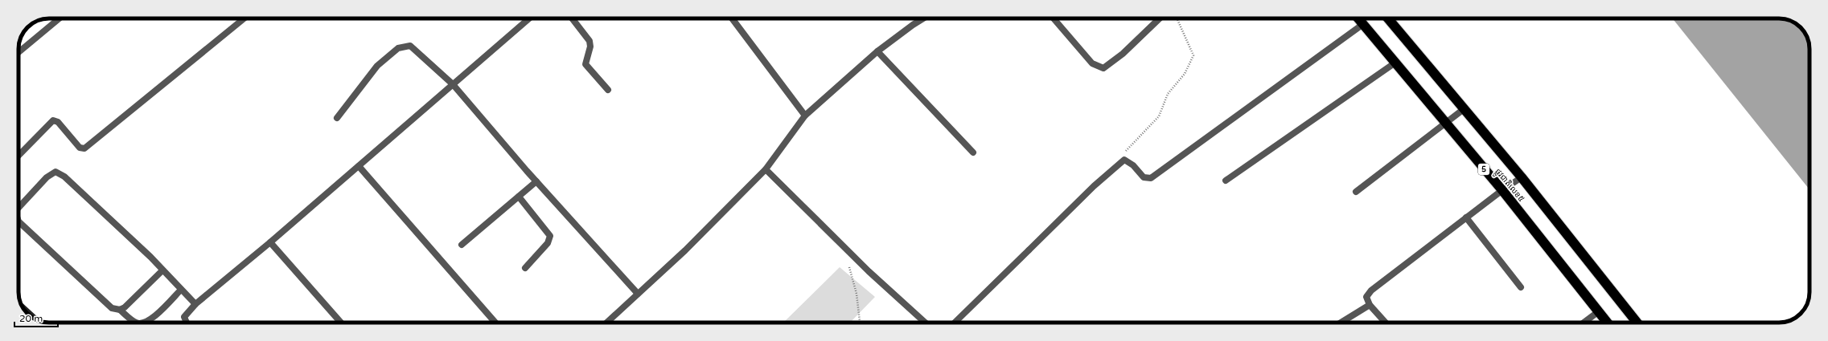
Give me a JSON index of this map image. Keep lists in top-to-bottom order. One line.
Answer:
{"streets":{"highway":["5","ផ្លូវជាតិលេខ៥"]},"scale_bar":"20 m"}
